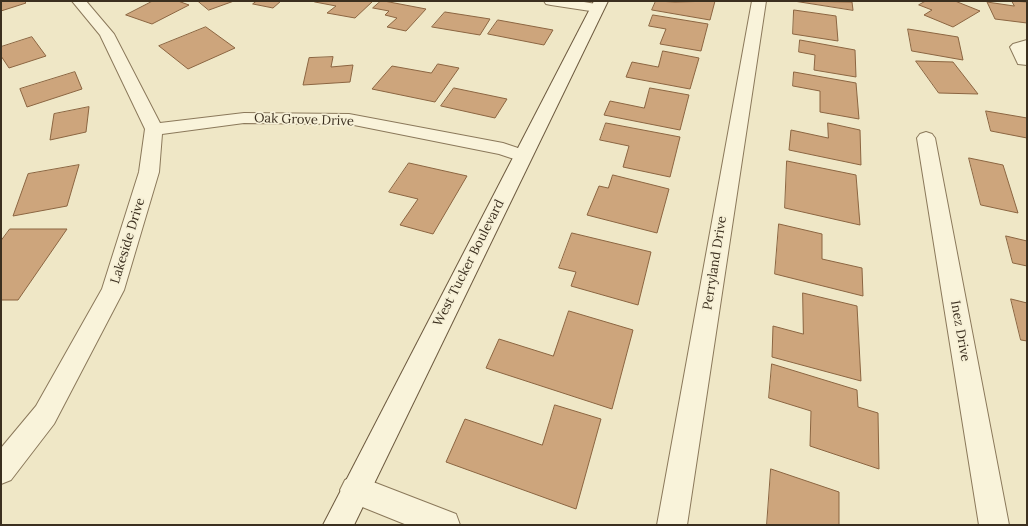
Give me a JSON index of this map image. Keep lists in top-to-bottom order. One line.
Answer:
{"streets":{"street":["Oak Grove Drive","Lakeside Drive","West Tucker Boulevard","Perryland Drive","Inez Drive"]},"crossings":[["Oak Grove Drive","Lakeside Drive"],["Oak Grove Drive","West Tucker Boulevard"]]}
